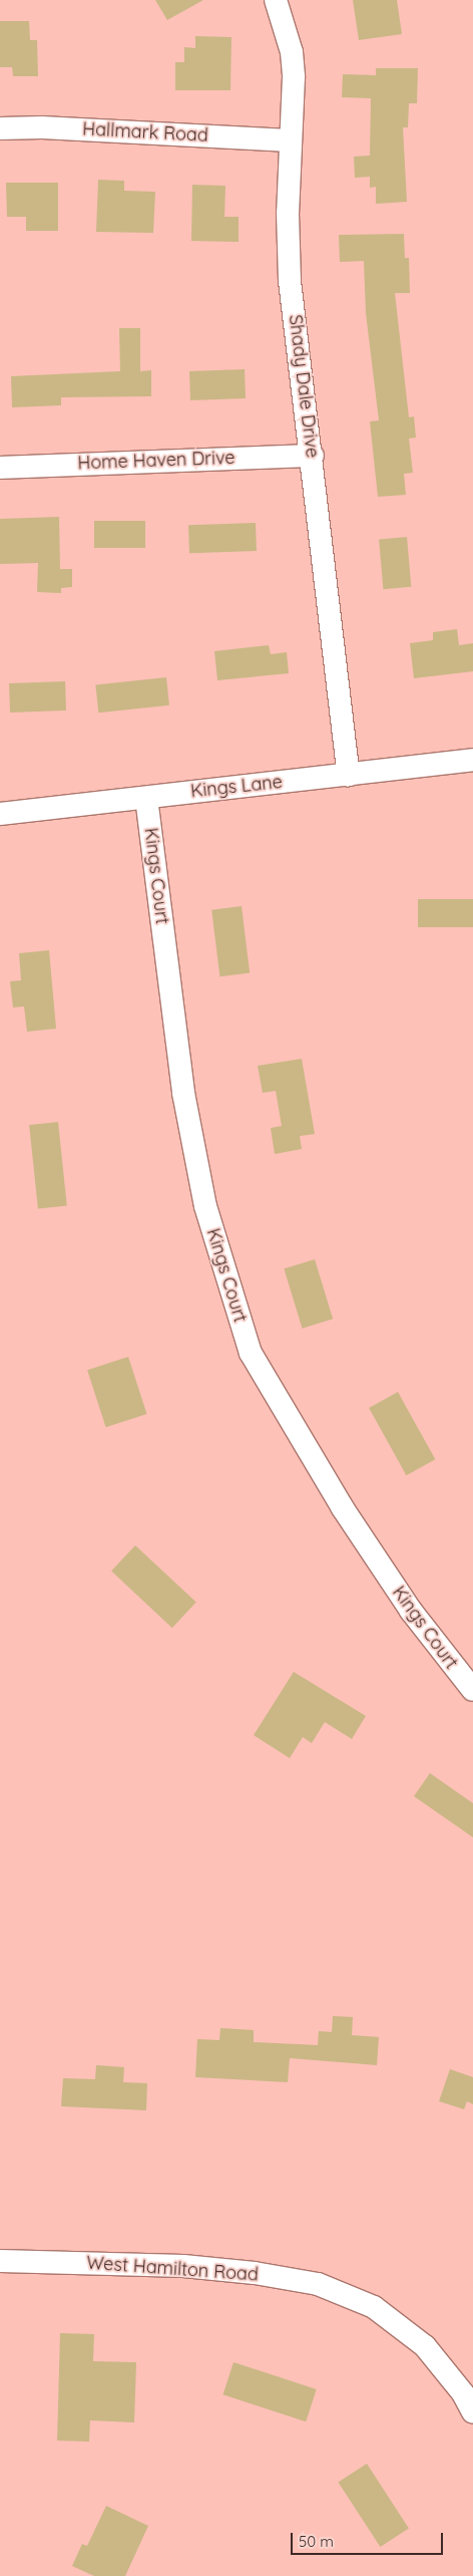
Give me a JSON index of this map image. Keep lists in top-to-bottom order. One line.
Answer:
{"streets":{"street":["Hallmark Road","Shady Dale Drive","Home Haven Drive","Kings Lane","Kings Court","West Hamilton Road"]},"crossings":[["Hallmark Road","Shady Dale Drive"],["Shady Dale Drive","Home Haven Drive"],["Shady Dale Drive","Kings Lane"],["Kings Lane","Kings Court"]],"scale_bar":"50 m"}
